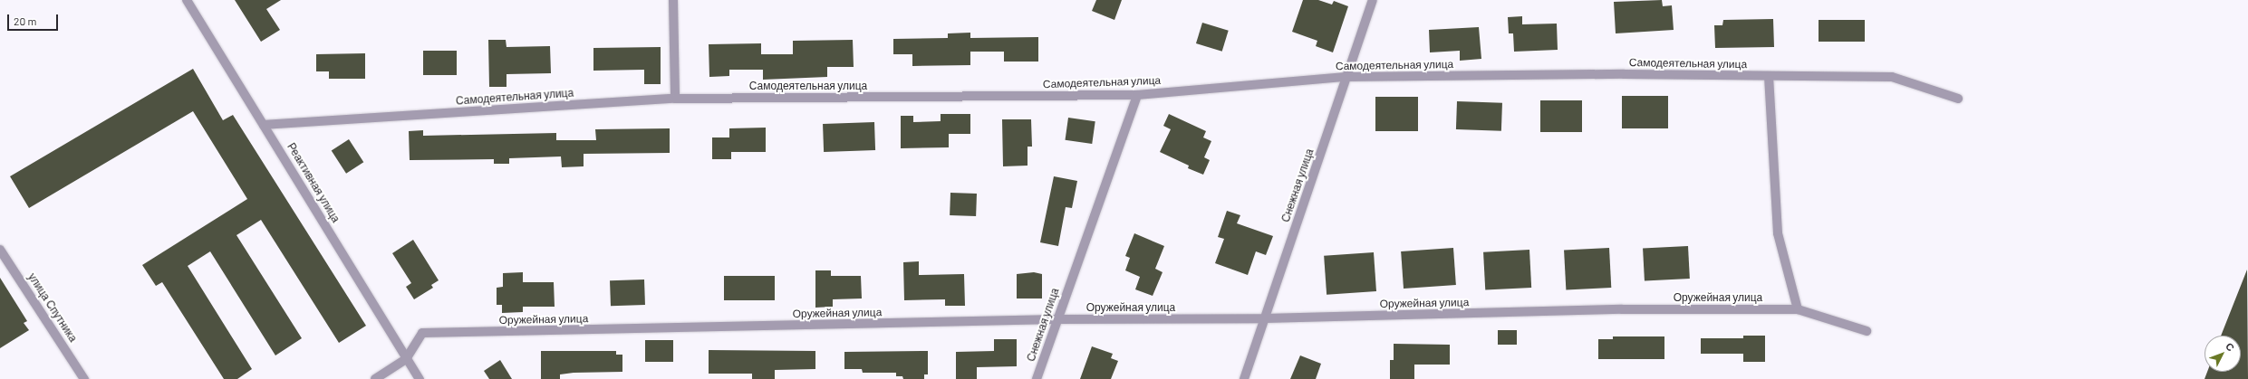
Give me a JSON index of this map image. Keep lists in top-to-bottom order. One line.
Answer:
{"streets":{"street":["Самодеятельная улица","Реактивная улица","Снежная улица","Оружейная улица","улица Спутника"]},"crossings":[["Самодеятельная улица","Реактивная улица"],["Самодеятельная улица","Снежная улица"],["Реактивная улица","Оружейная улица"],["Снежная улица","Оружейная улица"]],"scale_bar":"20 m","north":"top right"}
